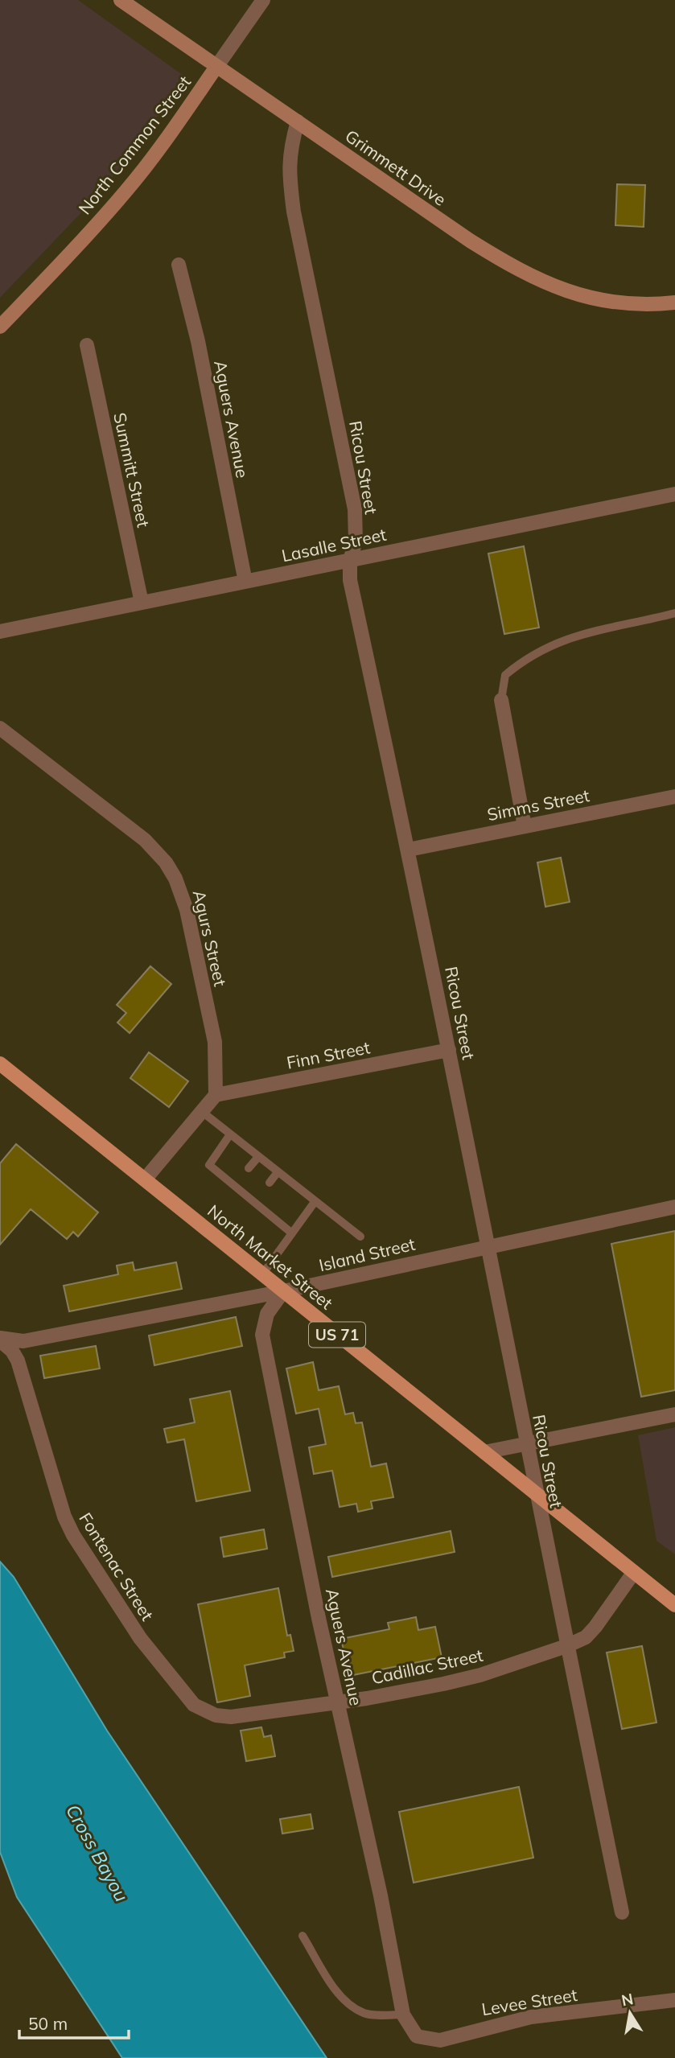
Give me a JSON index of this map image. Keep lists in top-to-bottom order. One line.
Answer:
{"streets":{"main road":["North Common Street","Grimmett Drive","North Market Street","US 71"],"street":["Aguers Avenue","Ricou Street","Summitt Street","Lasalle Street","Simms Street","Agurs Street","Finn Street","Island Street","Fontenac Street","Cadillac Street","Levee Street"]},"crossings":[["North Common Street","Grimmett Drive"],["Grimmett Drive","Ricou Street"],["Aguers Avenue","Lasalle Street"],["Aguers Avenue","Island Street"],["Aguers Avenue","North Market Street"],["Aguers Avenue","Cadillac Street"],["Aguers Avenue","Levee Street"],["Ricou Street","Lasalle Street"],["Ricou Street","Simms Street"],["Ricou Street","Finn Street"],["Ricou Street","Island Street"],["Ricou Street","North Market Street"],["Ricou Street","Cadillac Street"],["Summitt Street","Lasalle Street"],["Agurs Street","Finn Street"],["Island Street","North Market Street"],["Island Street","Fontenac Street"],["North Market Street","Cadillac Street"],["Fontenac Street","Cadillac Street"]],"water":["Cross Bayou"],"scale_bar":"50 m","north":"top"}
